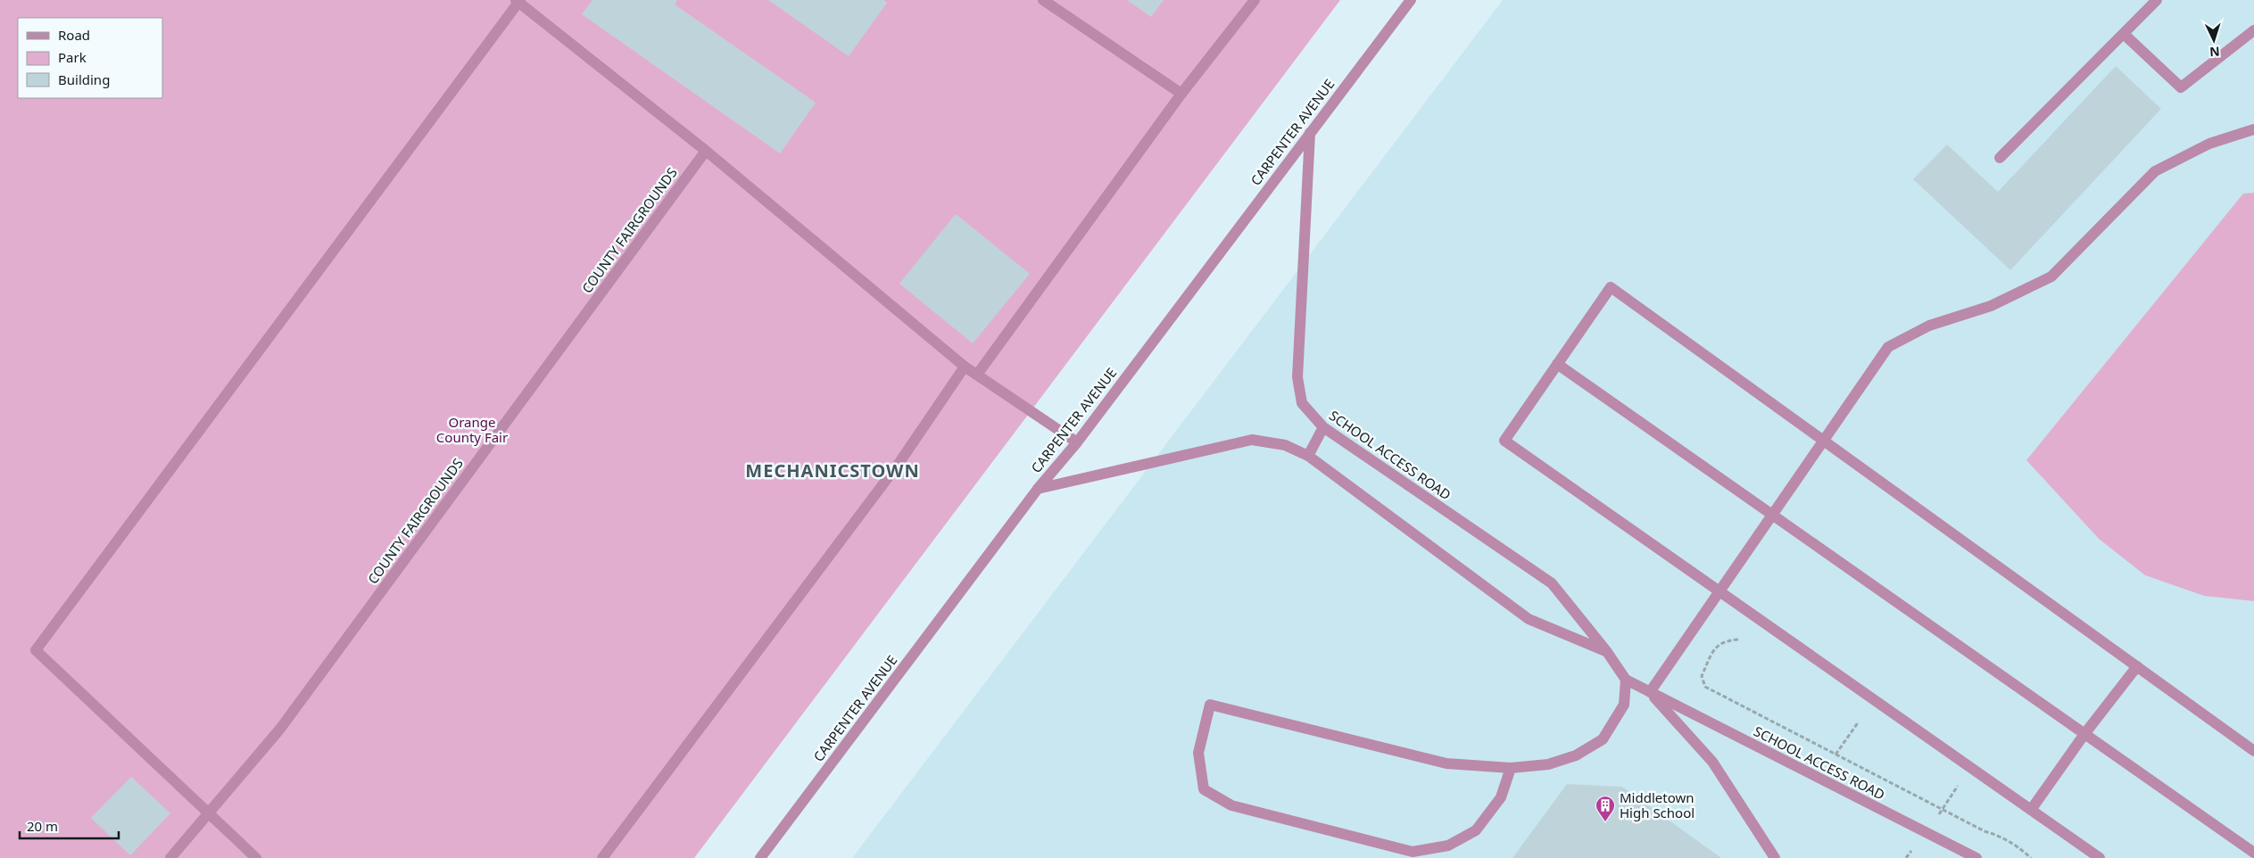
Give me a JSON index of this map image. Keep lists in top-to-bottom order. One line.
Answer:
{"streets":{"street":["CARPENTER AVENUE","COUNTY FAIRGROUNDS","SCHOOL ACCESS ROAD"]},"crossings":[["CARPENTER AVENUE","SCHOOL ACCESS ROAD"]],"districts":["MECHANICSTOWN"],"parks":["Orange County Fair"],"places":{"building":["Middletown High School"]},"legend":["Road","Park","Building"],"scale_bar":"20 m","north":"bottom"}
